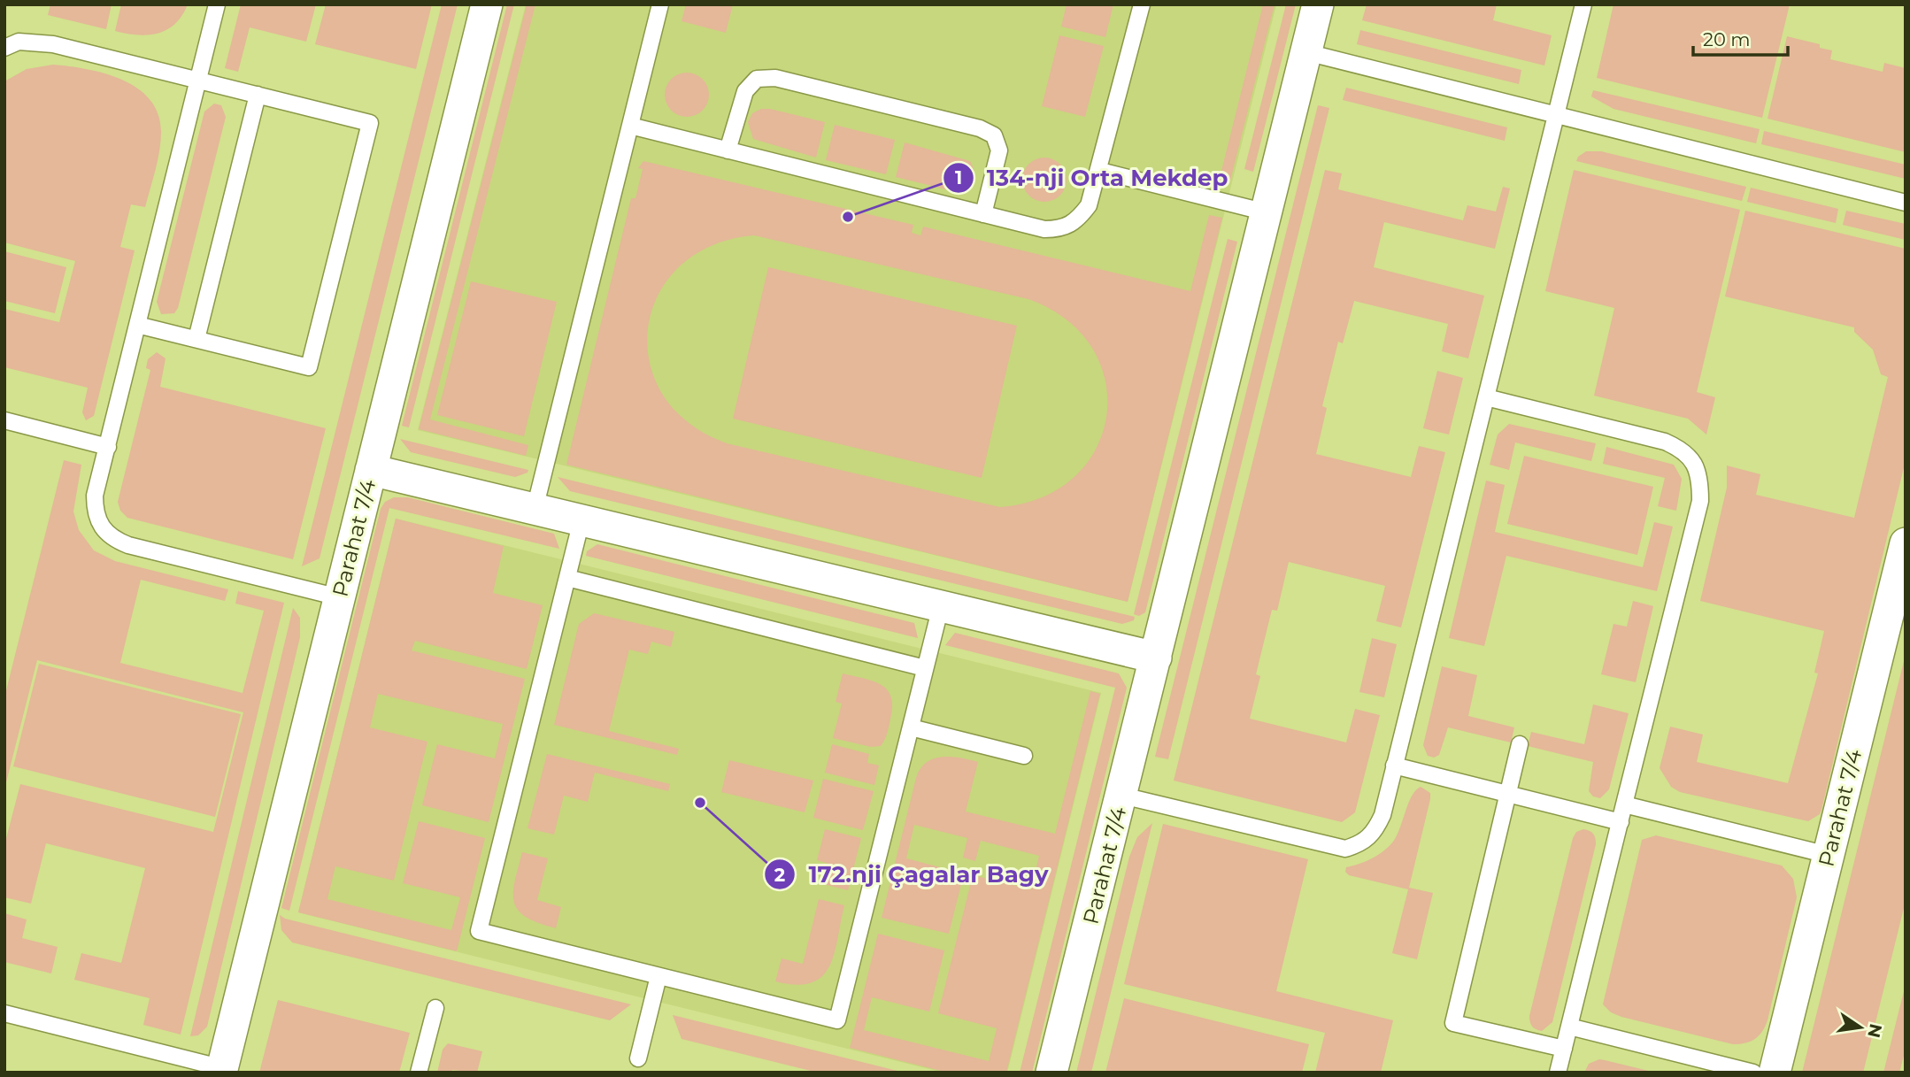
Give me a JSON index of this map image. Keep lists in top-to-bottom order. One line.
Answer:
{"streets":{"street":["Parahat 7/4"]},"places":["134-nji Orta Mekdep","172.nji Çagalar Bagy"],"scale_bar":"20 m","north":"right"}
